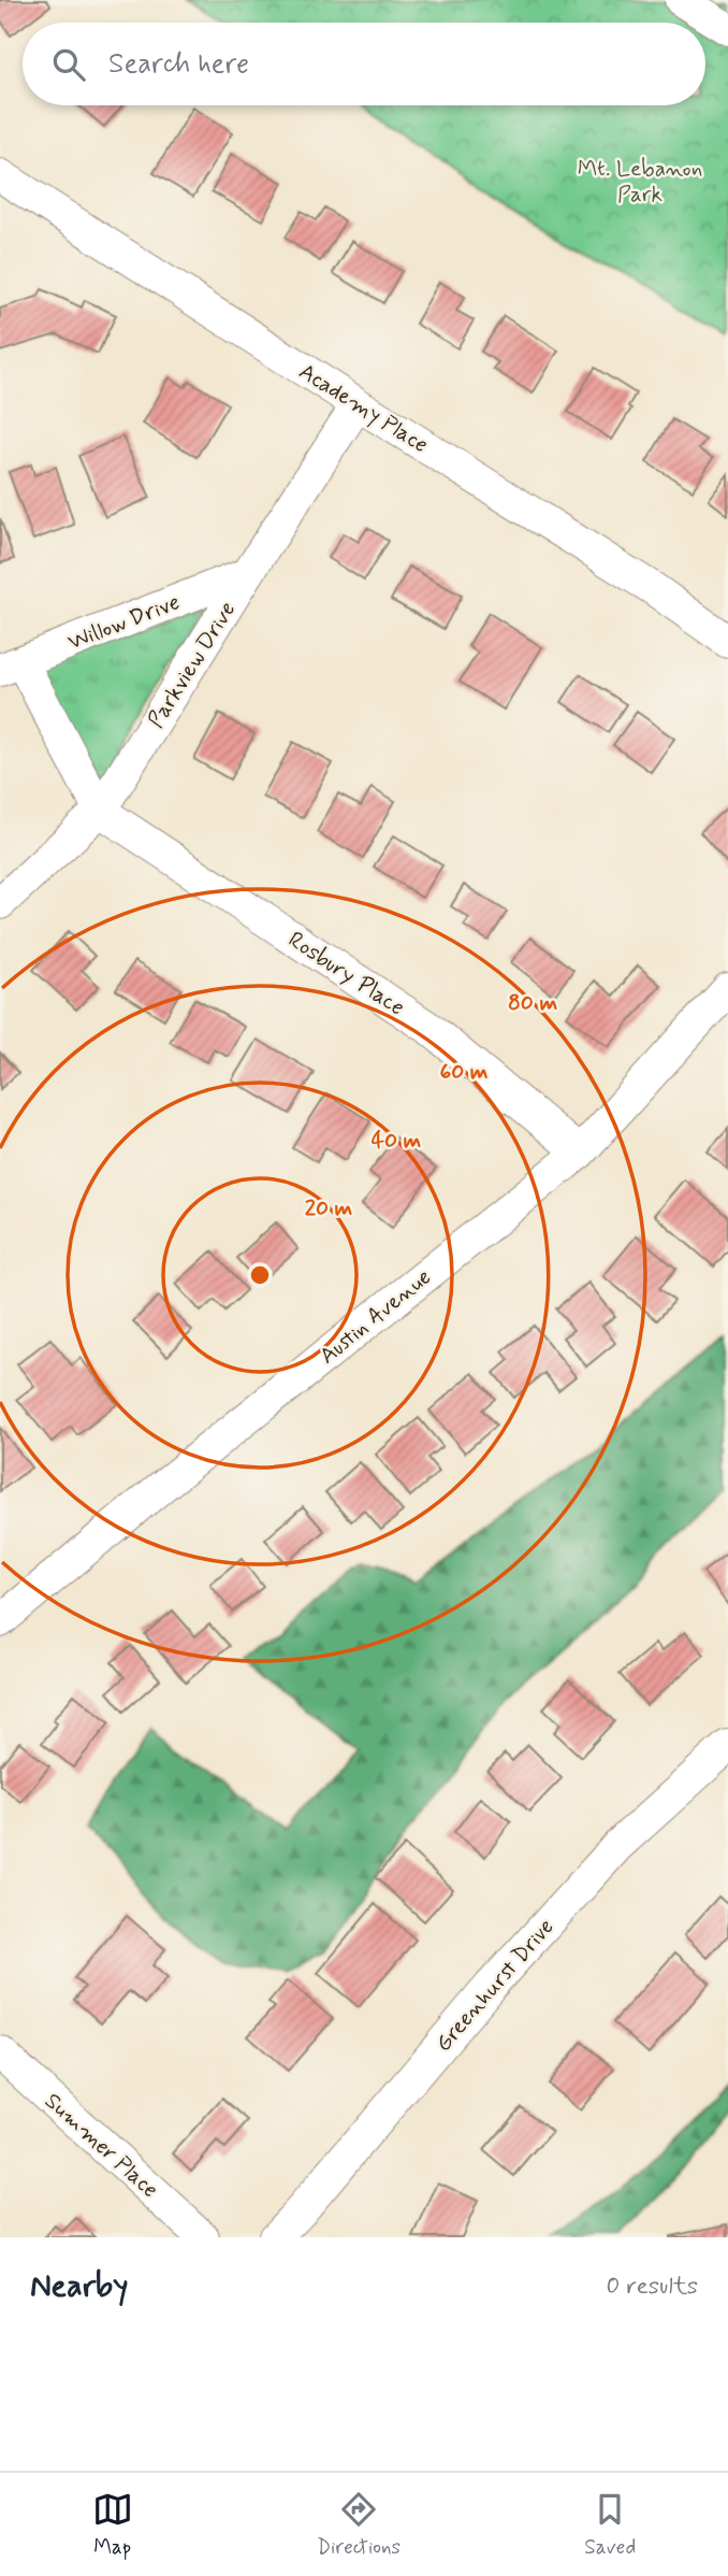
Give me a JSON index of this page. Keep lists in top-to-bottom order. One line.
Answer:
{"streets":{"street":["Academy Place","Willow Drive","Parkview Drive","Rosbury Place","Austin Avenue","Greenhurst Drive","Summer Place"]},"crossings":[["Academy Place","Parkview Drive"],["Willow Drive","Parkview Drive"],["Parkview Drive","Rosbury Place"],["Rosbury Place","Austin Avenue"]],"parks":["Mt. Lebanon Park"],"page":{"search":"Search here","heading":["Nearby","0 results"],"nav":["Map","Directions","Saved"]},"rings":["80 m","60 m","40 m","20 m"]}
